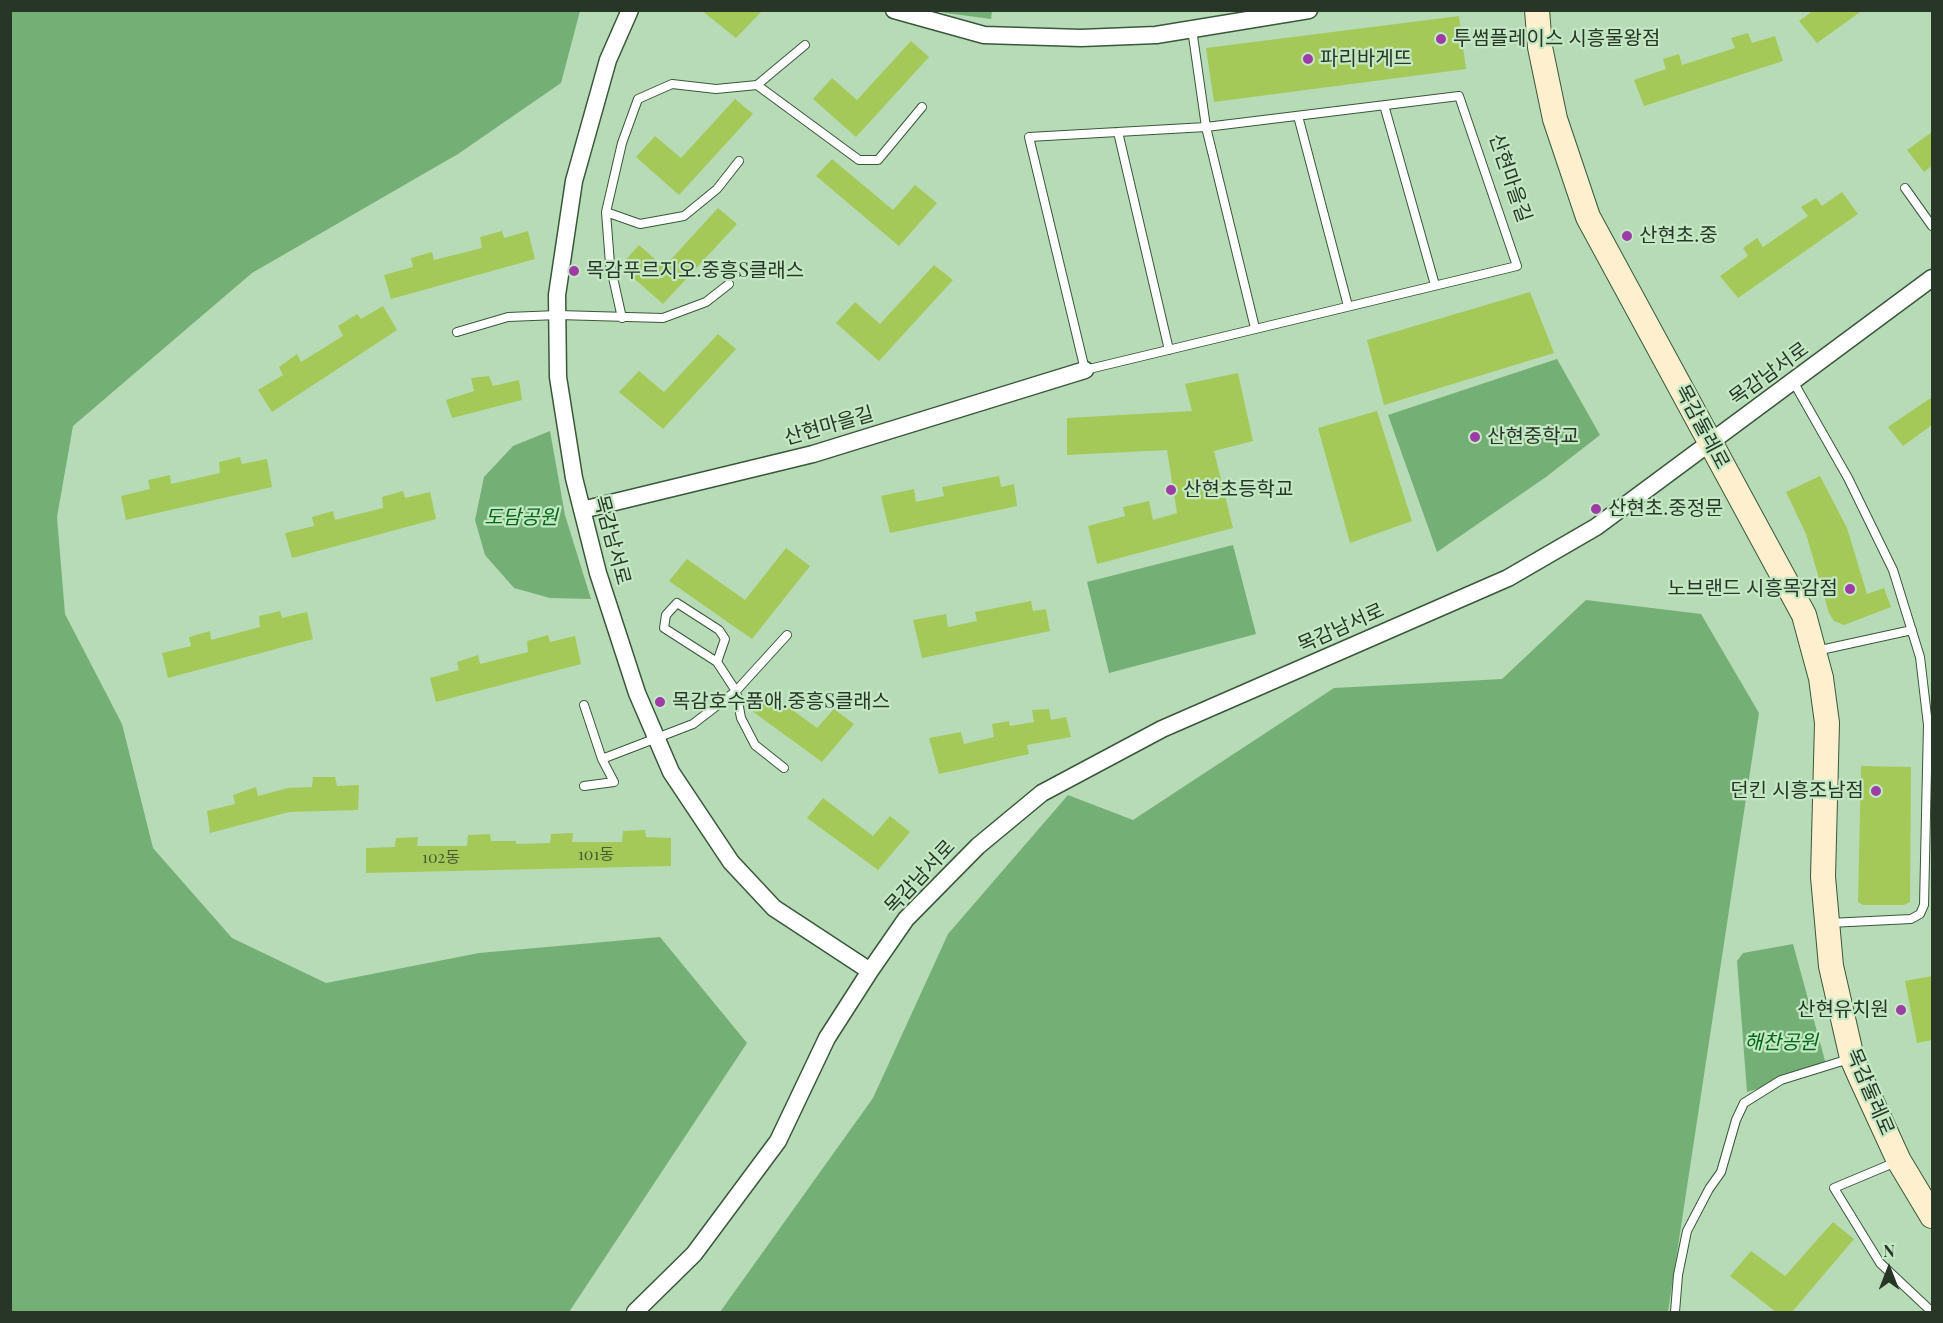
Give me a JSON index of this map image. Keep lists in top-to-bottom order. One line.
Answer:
{"streets":{"street":["산현마을길","목감남서로","목감둘레로"]},"crossings":[["산현마을길","목감남서로"],["목감남서로","목감둘레로"]],"parks":["도담공원","해찬공원"],"places":["투썸플레이스 시흥물왕점","파리바게뜨","산현초.중","목감푸르지오.중흥S클래스","산현중학교","산현초등학교","산현초.중정문","노브랜드 시흥목감점","목감호수품애.중흥S클래스","던킨 시흥조남점","산현유치원"],"house_numbers":["101동","102동"],"north":"top"}
